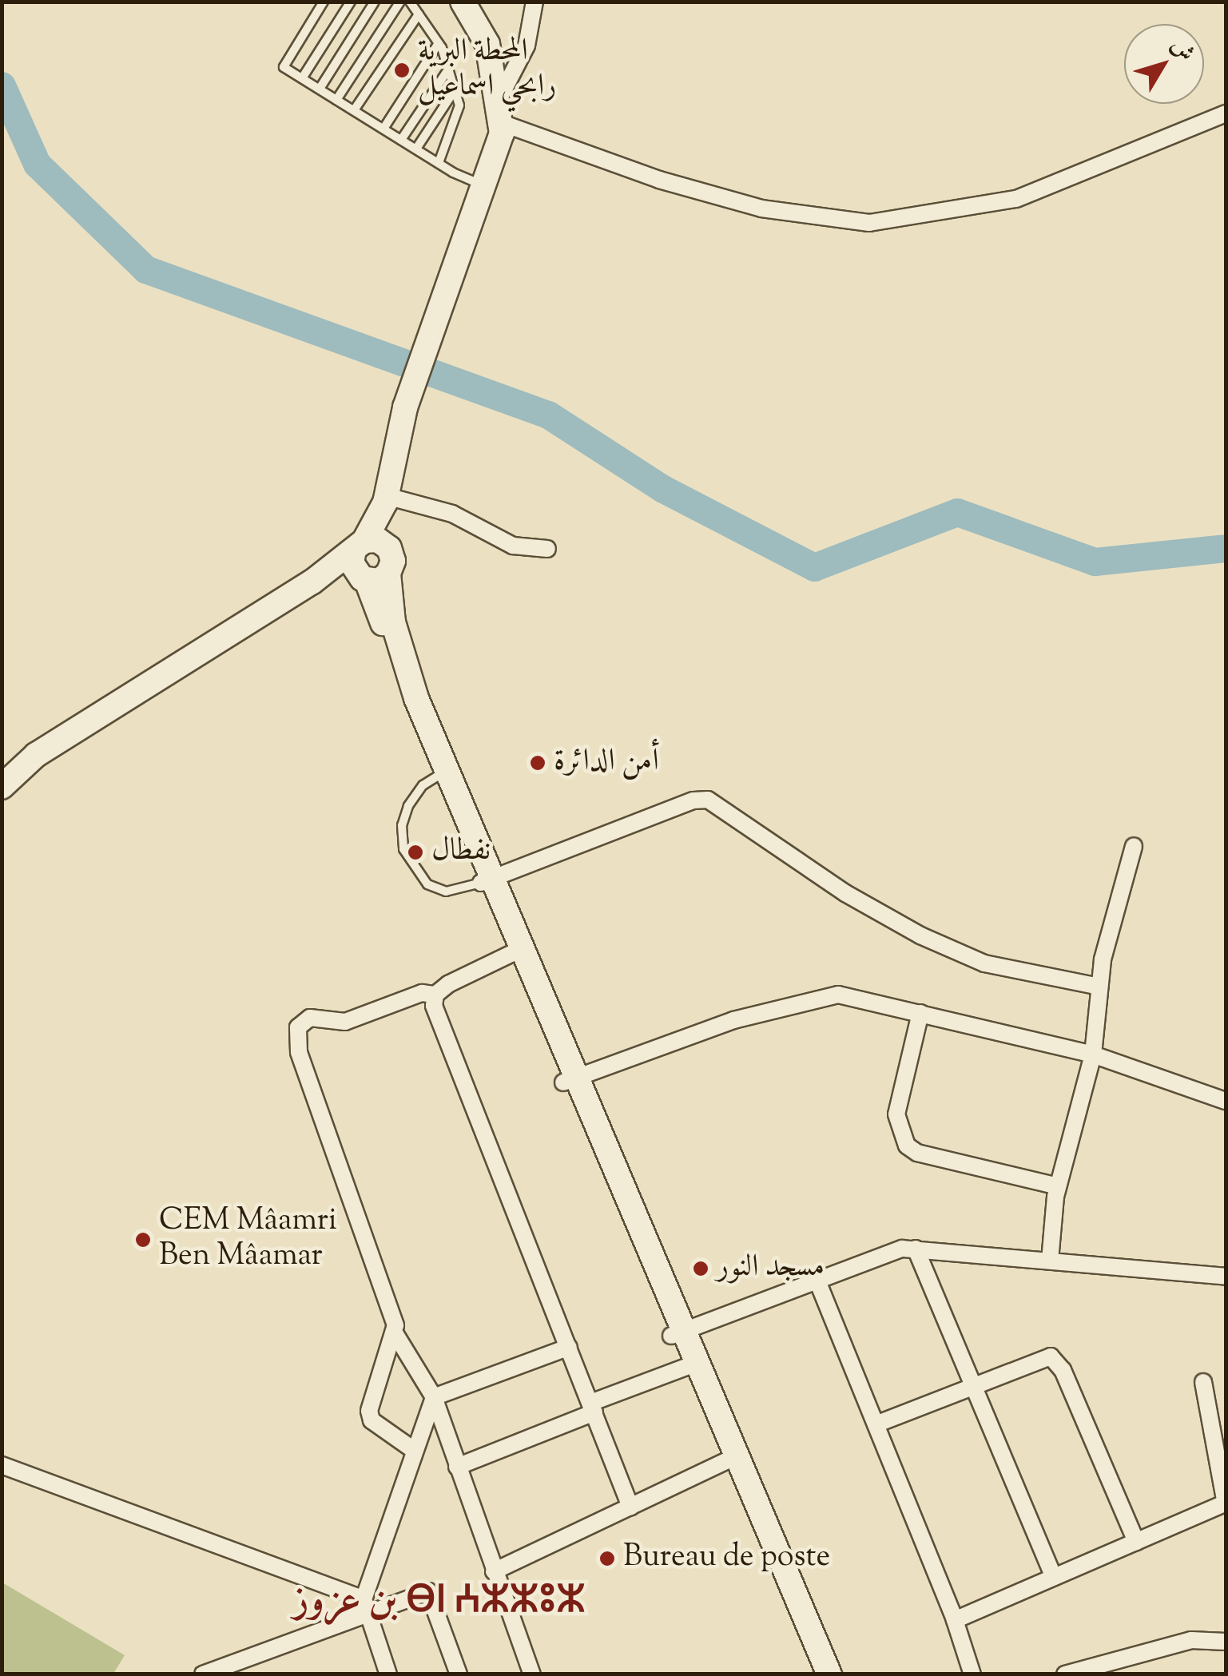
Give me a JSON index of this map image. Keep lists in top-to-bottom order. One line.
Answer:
{"districts":["بن عزوز ⴱⵏ ⵄⵣⵣⵓⵣ"],"places":["المحطة البرية رابحي اسماعيل","أمن الدائرة","نفطال","CEM Mâamri Ben Mâamar","مسجد النور","Bureau de poste"],"north":"top right"}
